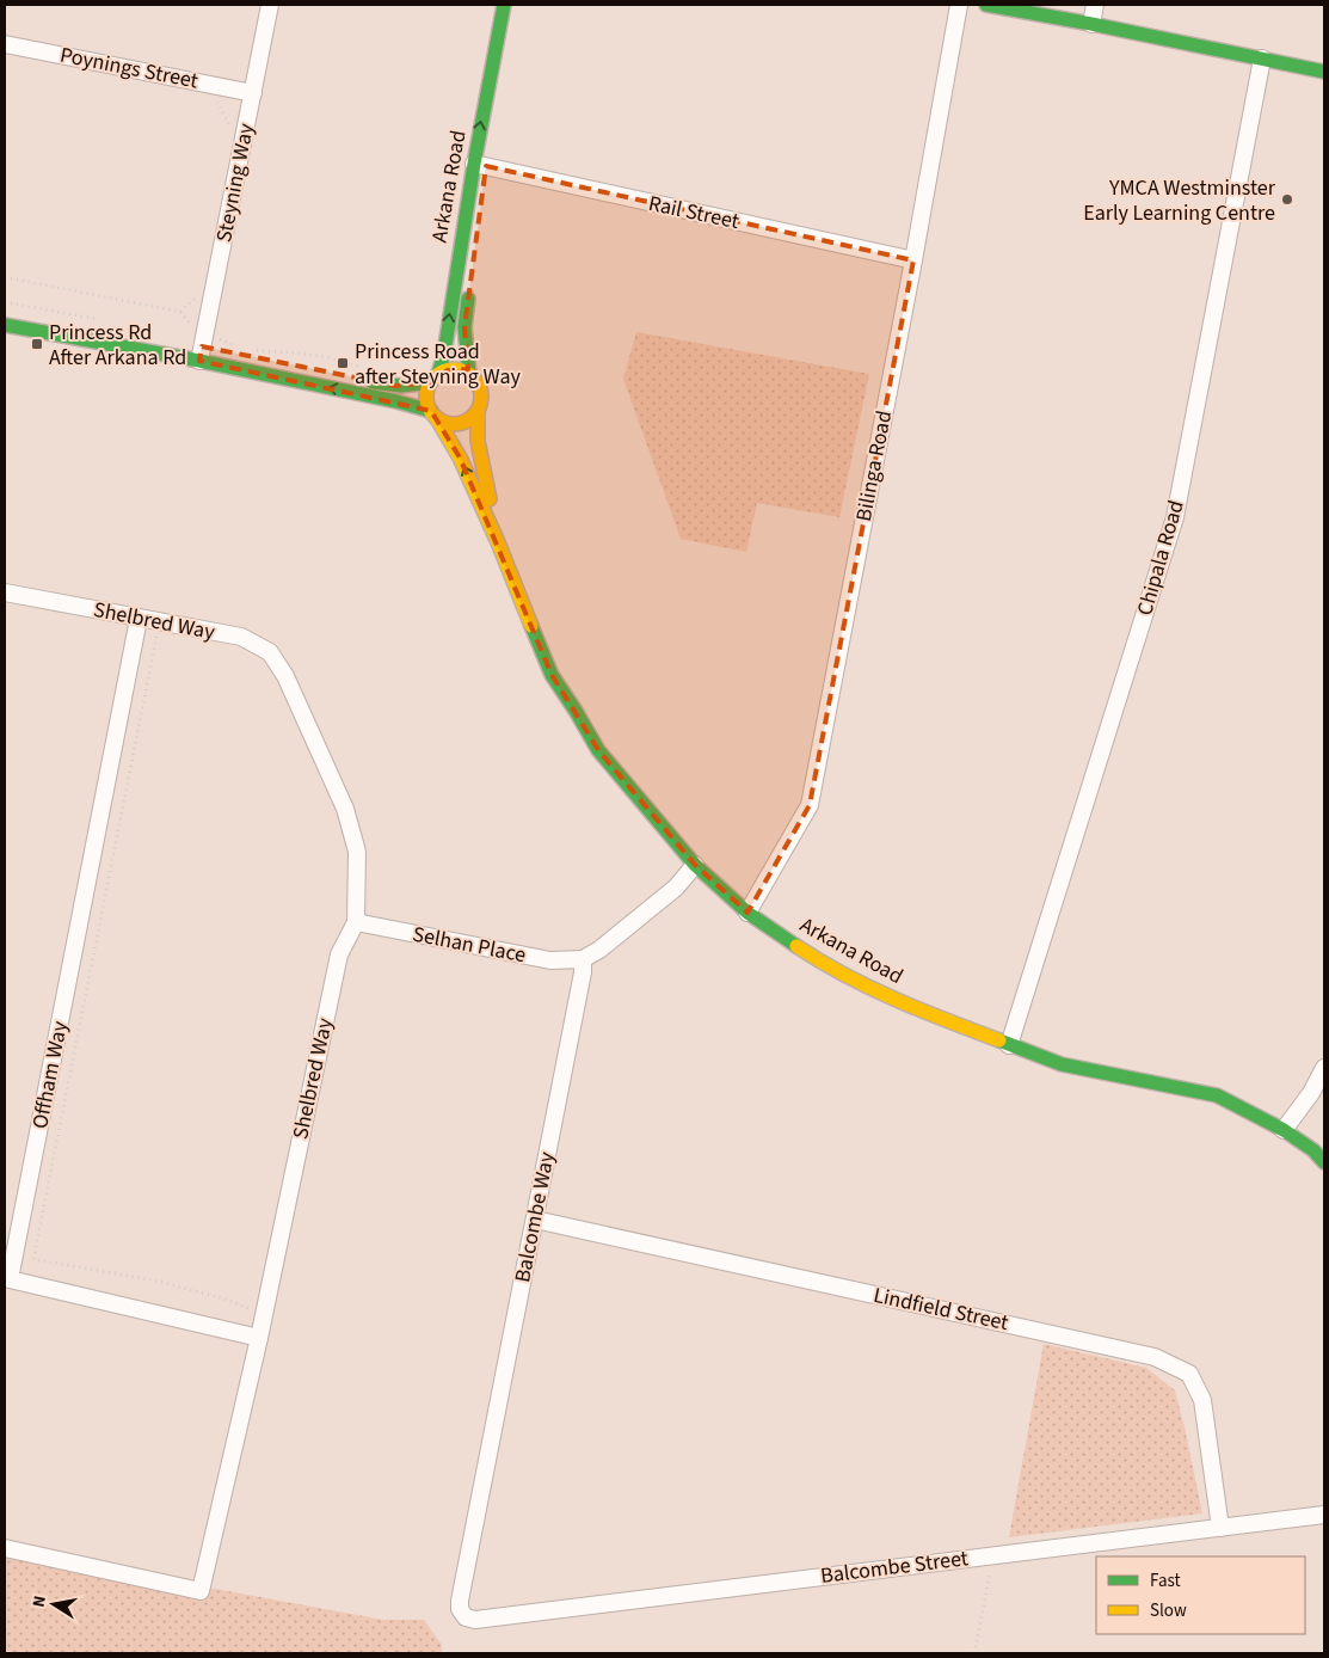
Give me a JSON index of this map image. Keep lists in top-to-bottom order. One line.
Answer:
{"streets":{"main road":["Arkana Road"],"street":["Poynings Street","Steyning Way","Rail Street","Bilinga Road","Chipala Road","Shelbred Way","Selhan Place","Offham Way","Balcombe Way","Lindfield Street","Balcombe Street"]},"crossings":[["Poynings Street","Steyning Way"],["Arkana Road","Rail Street"],["Arkana Road","Bilinga Road"],["Arkana Road","Chipala Road"],["Rail Street","Bilinga Road"],["Shelbred Way","Selhan Place"],["Shelbred Way","Offham Way"],["Selhan Place","Balcombe Way"],["Balcombe Way","Lindfield Street"],["Balcombe Way","Balcombe Street"],["Lindfield Street","Balcombe Street"]],"places":{"other":["YMCA Westminster Early Learning Centre"],"transit":["Princess Rd After Arkana Rd","Princess Road after Steyning Way"]},"legend":["Fast","Slow"],"north":"left"}
